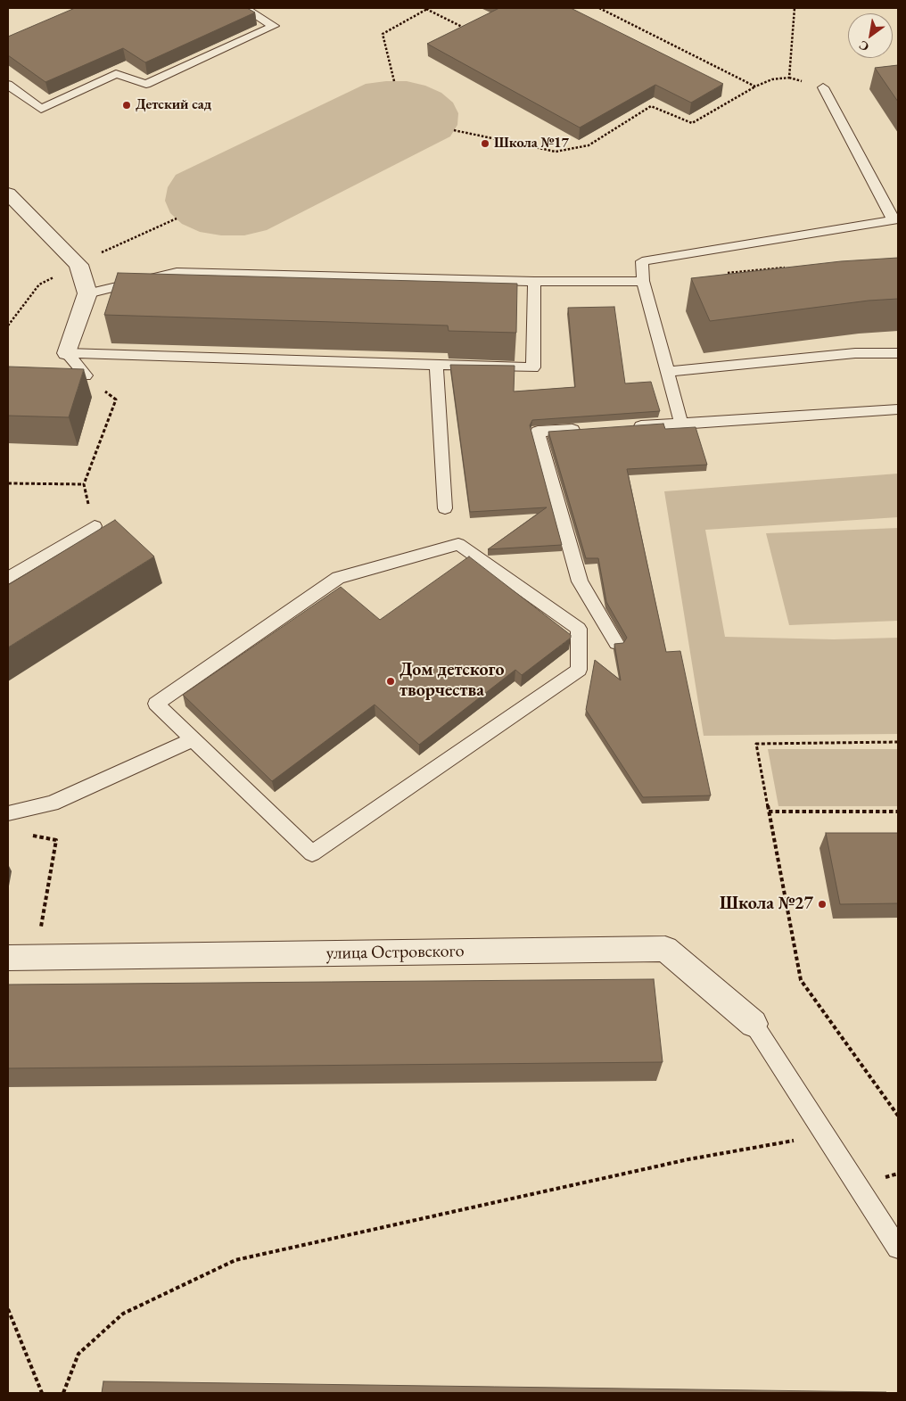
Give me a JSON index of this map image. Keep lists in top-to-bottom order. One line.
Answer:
{"streets":{"street":["улица Островского"]},"places":["Детский сад","Школа №17","Дом детского творчества","Школа №27"],"north":"bottom left"}
